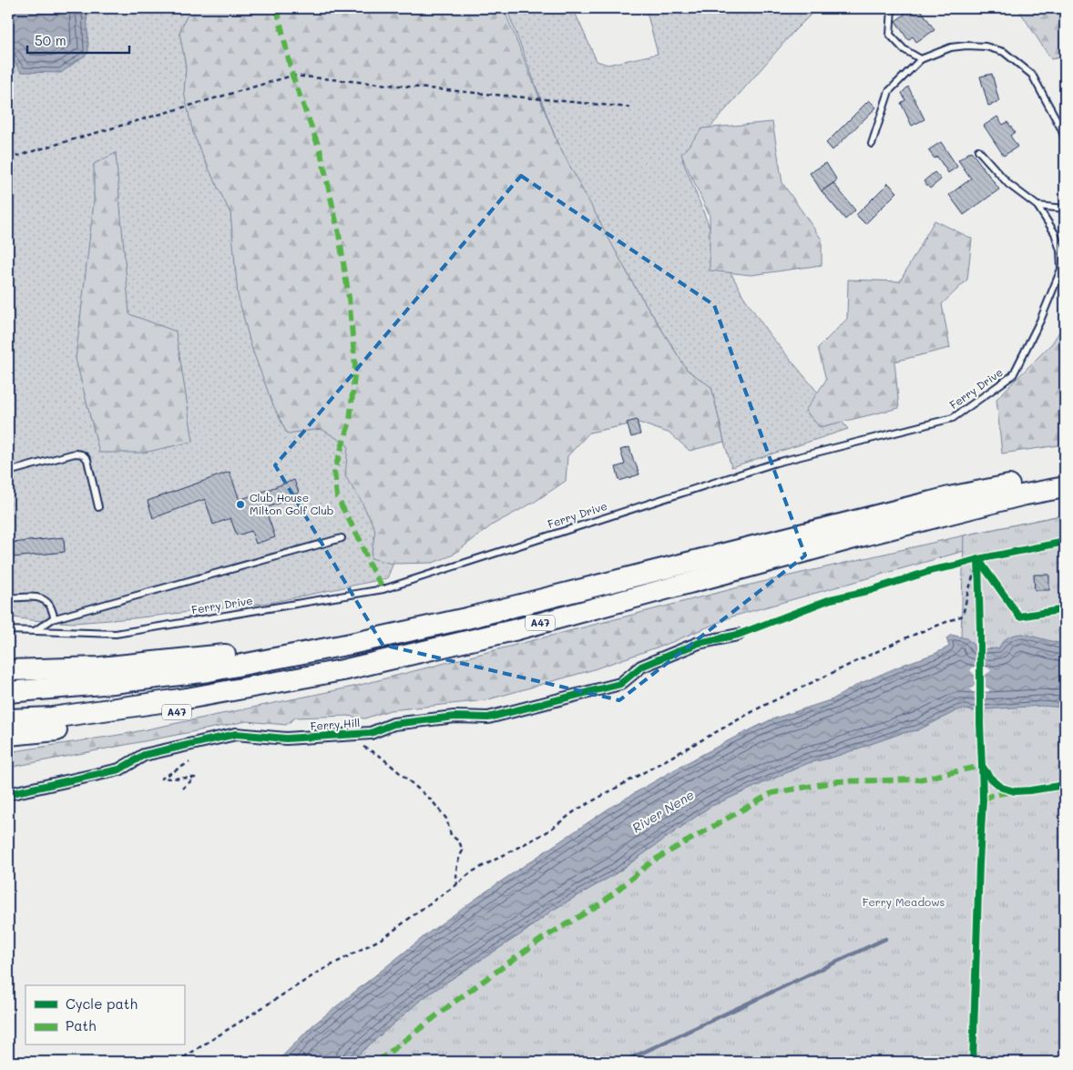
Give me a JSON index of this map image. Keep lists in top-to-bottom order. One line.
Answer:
{"streets":{"highway":["A47"],"street":["Ferry Hill"],"lane":["Ferry Drive"]},"water":["River Nene"],"parks":["Ferry Meadows"],"places":["Club House Milton Golf Club"],"legend":["Cycle path","Path"],"scale_bar":"50 m"}
